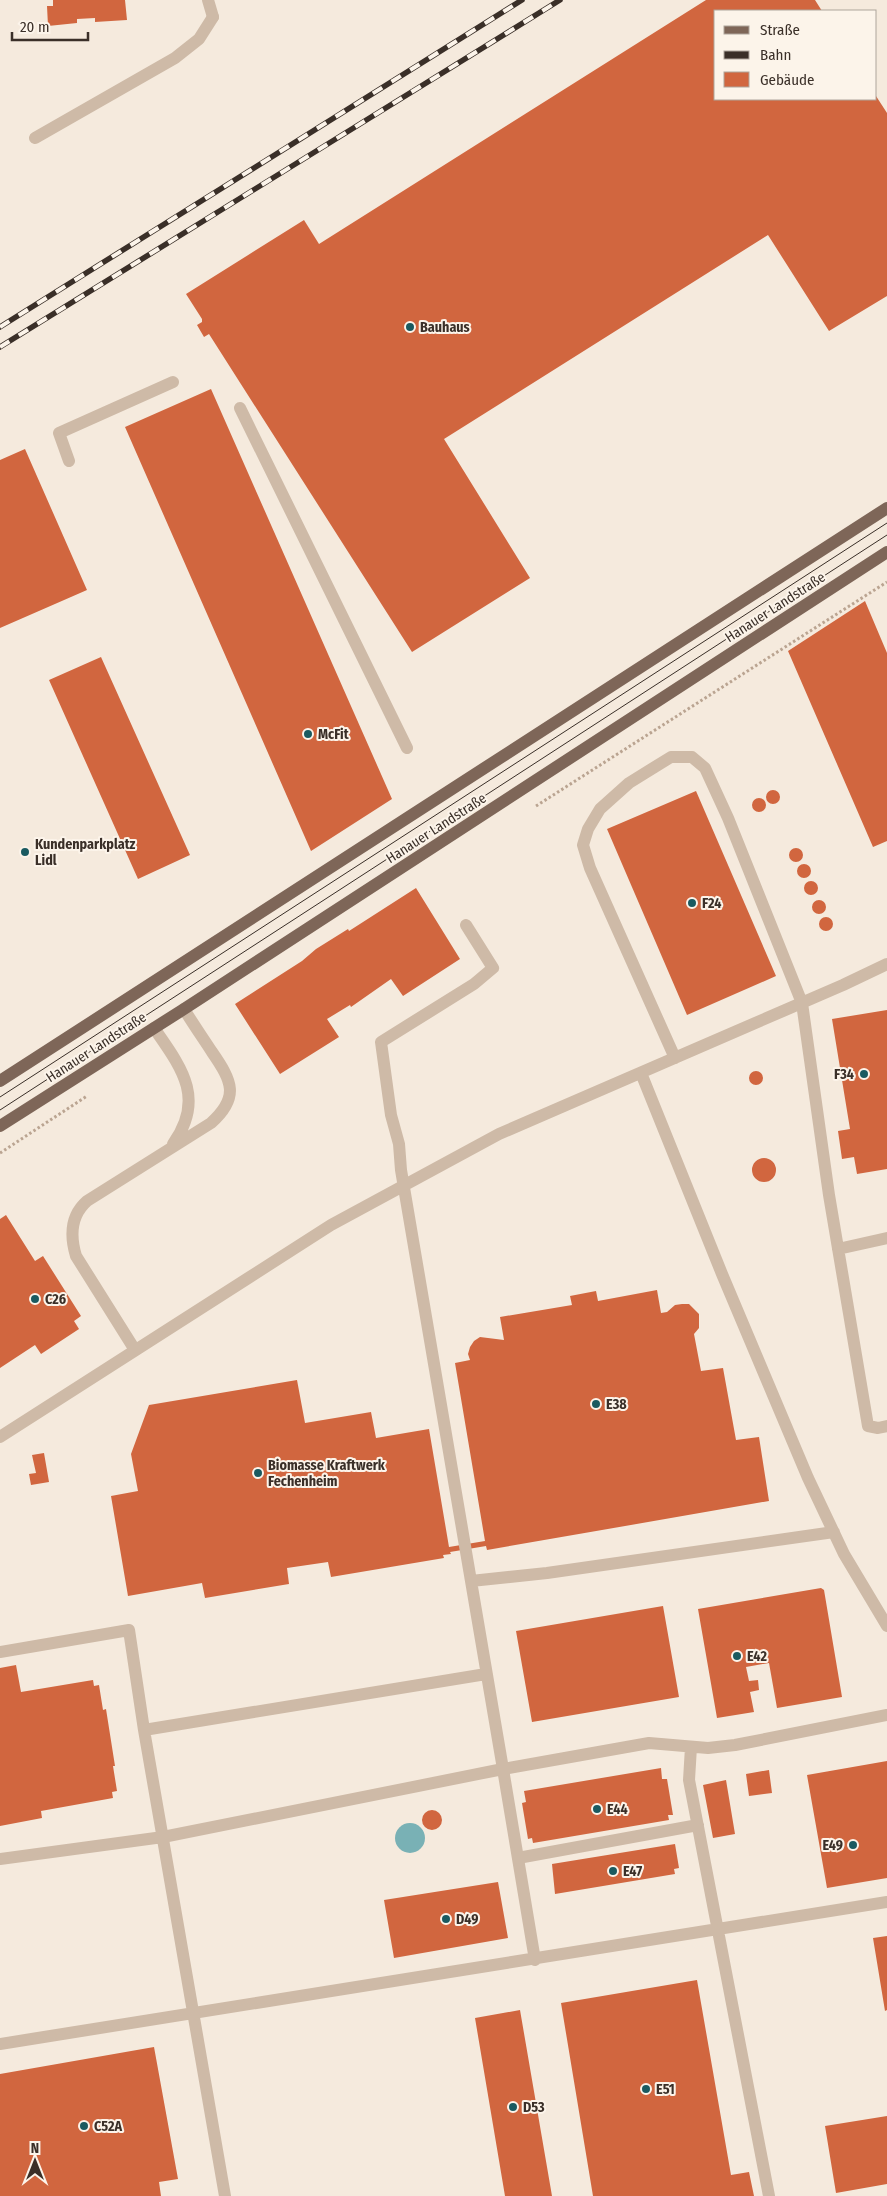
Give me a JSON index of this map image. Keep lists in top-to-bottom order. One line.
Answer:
{"streets":{"main road":["Hanauer Landstraße"]},"places":["Bauhaus","McFit","Kundenparkplatz Lidl","F24","F34","C26","E38","Biomasse Kraftwerk Fechenheim","E42","E44","E49","E47","D49","E51","D53","C52A"],"legend":["Straße","Bahn","Gebäude"],"scale_bar":"20 m","north":"top"}
